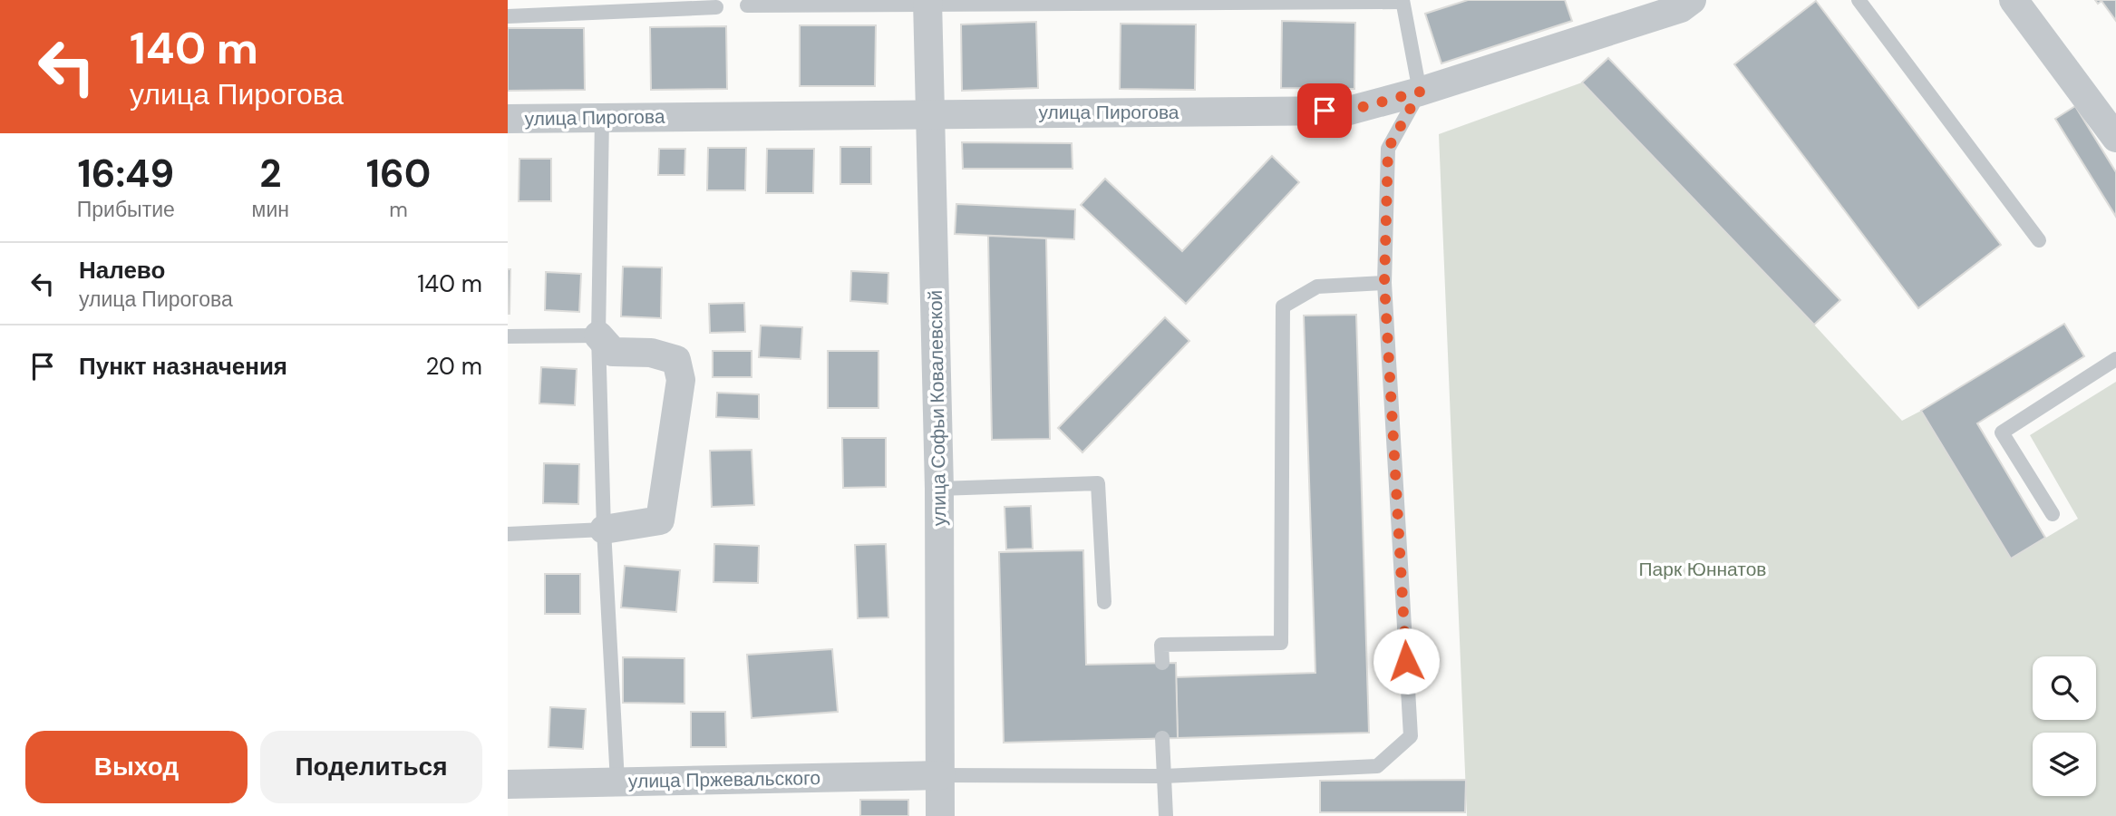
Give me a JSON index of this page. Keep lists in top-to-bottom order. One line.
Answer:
{"streets":{"street":["улица Пирогова","улица Софьи Ковалевской","улица Пржевальского"]},"crossings":[["улица Пирогова","улица Софьи Ковалевской"],["улица Софьи Ковалевской","улица Пржевальского"]],"parks":["Парк Юннатов"],"page":{"turn":["140 m","улица Пирогова"],"eta":["16:49","Прибытие","2","мин","160","m"],"list":[{"name":"Налево","note":"улица Пирогова","value":"140 m"},{"name":"Пункт назначения","value":"20 m"}],"buttons":["Выход","Поделиться"]}}
